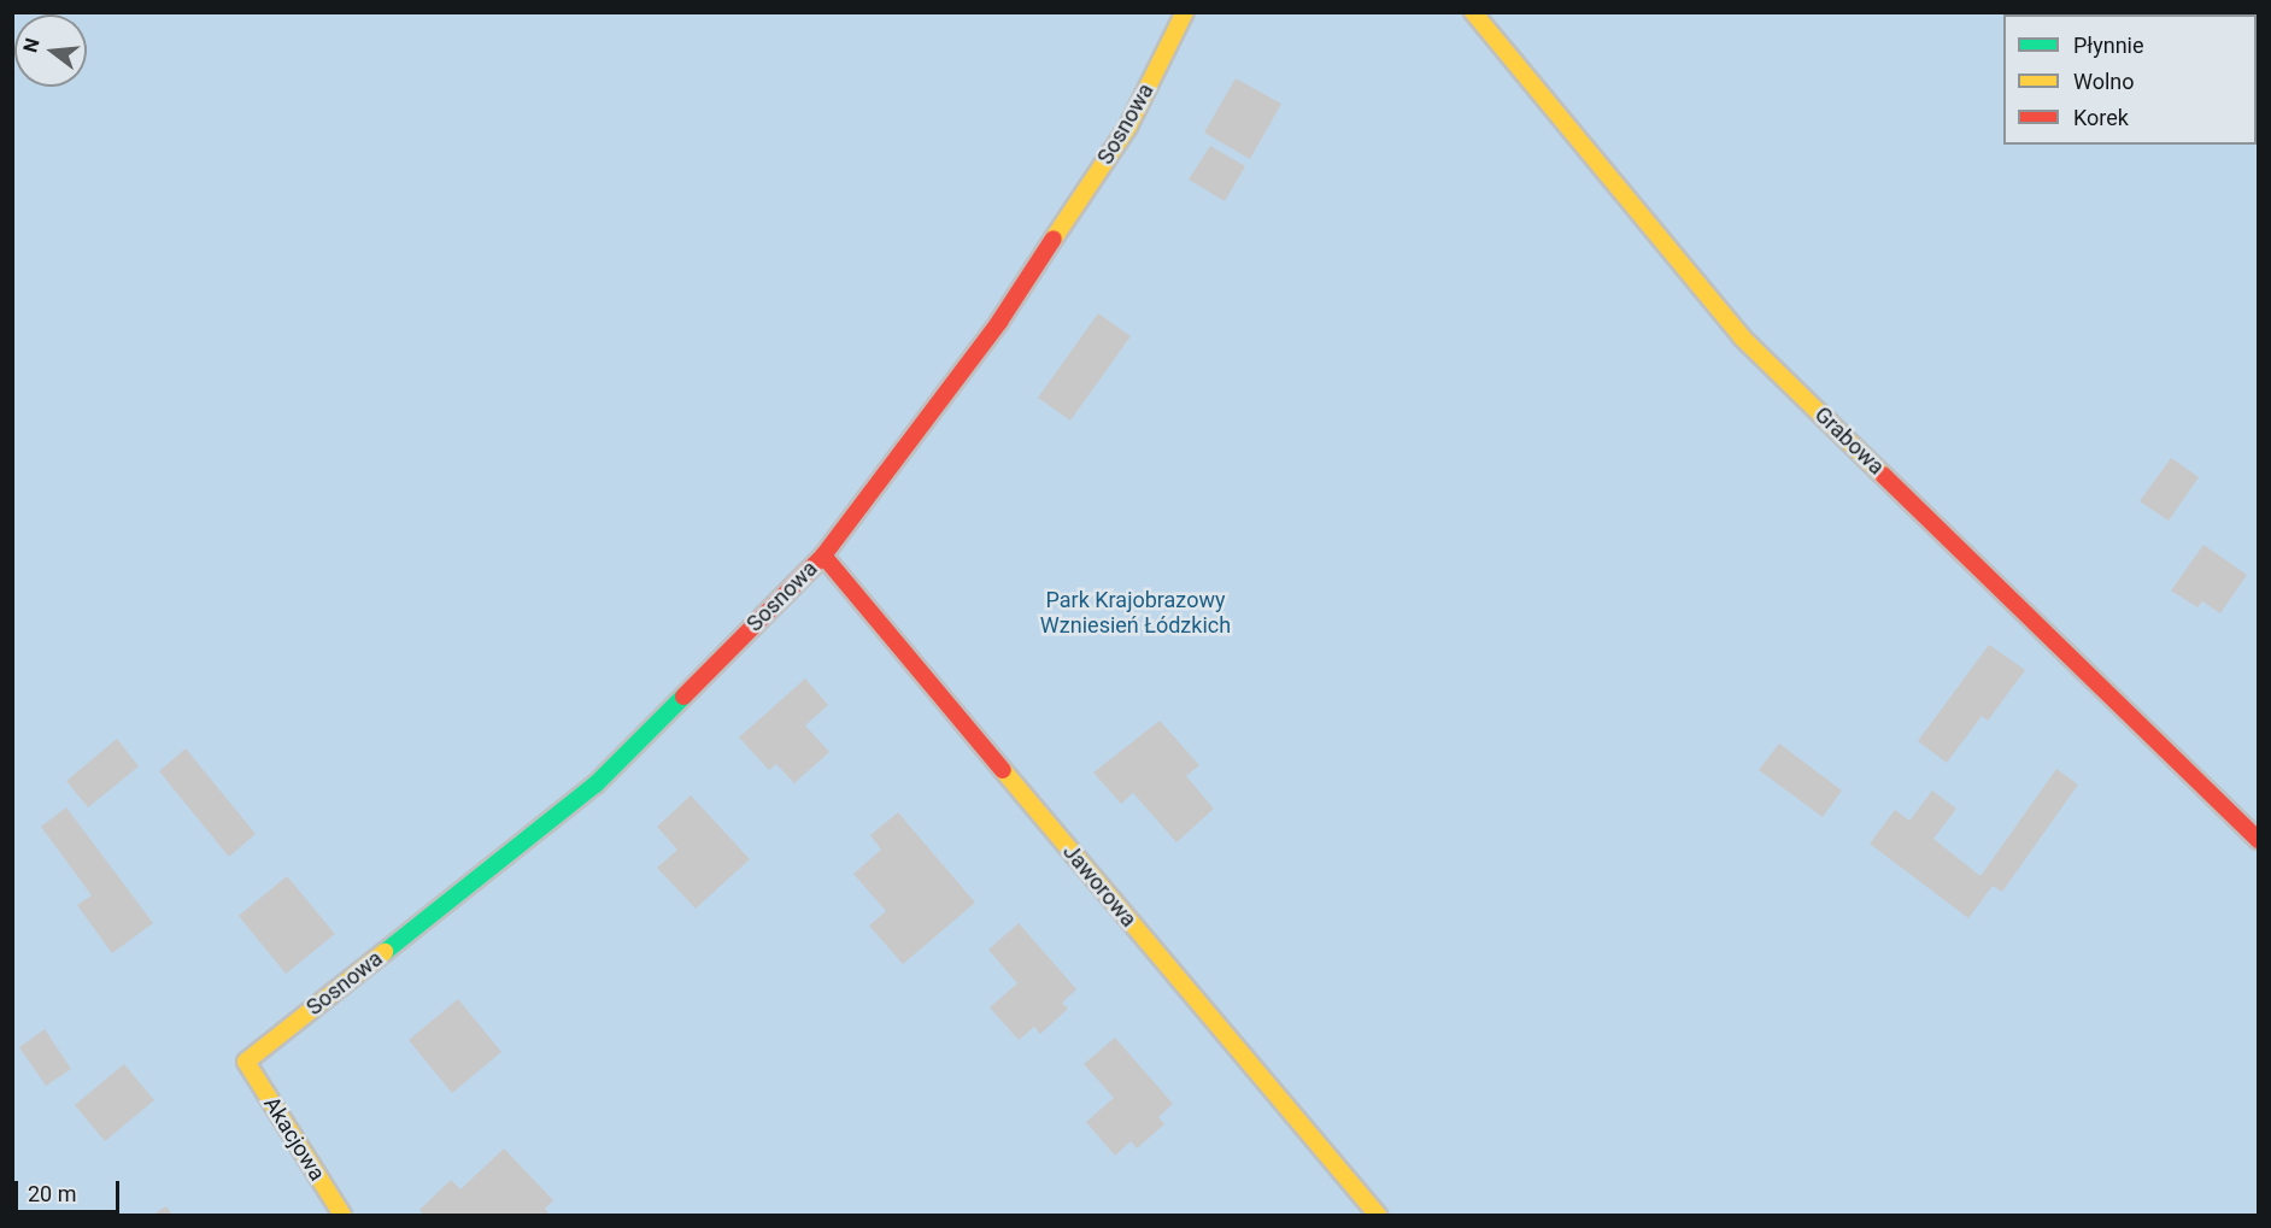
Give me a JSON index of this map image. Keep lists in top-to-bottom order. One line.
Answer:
{"streets":{"street":["Sosnowa","Grabowa","Jaworowa","Akacjowa"]},"crossings":[["Sosnowa","Jaworowa"],["Sosnowa","Akacjowa"]],"parks":["Park Krajobrazowy Wzniesień Łódzkich"],"legend":["Płynnie","Wolno","Korek"],"scale_bar":"20 m","north":"left"}
